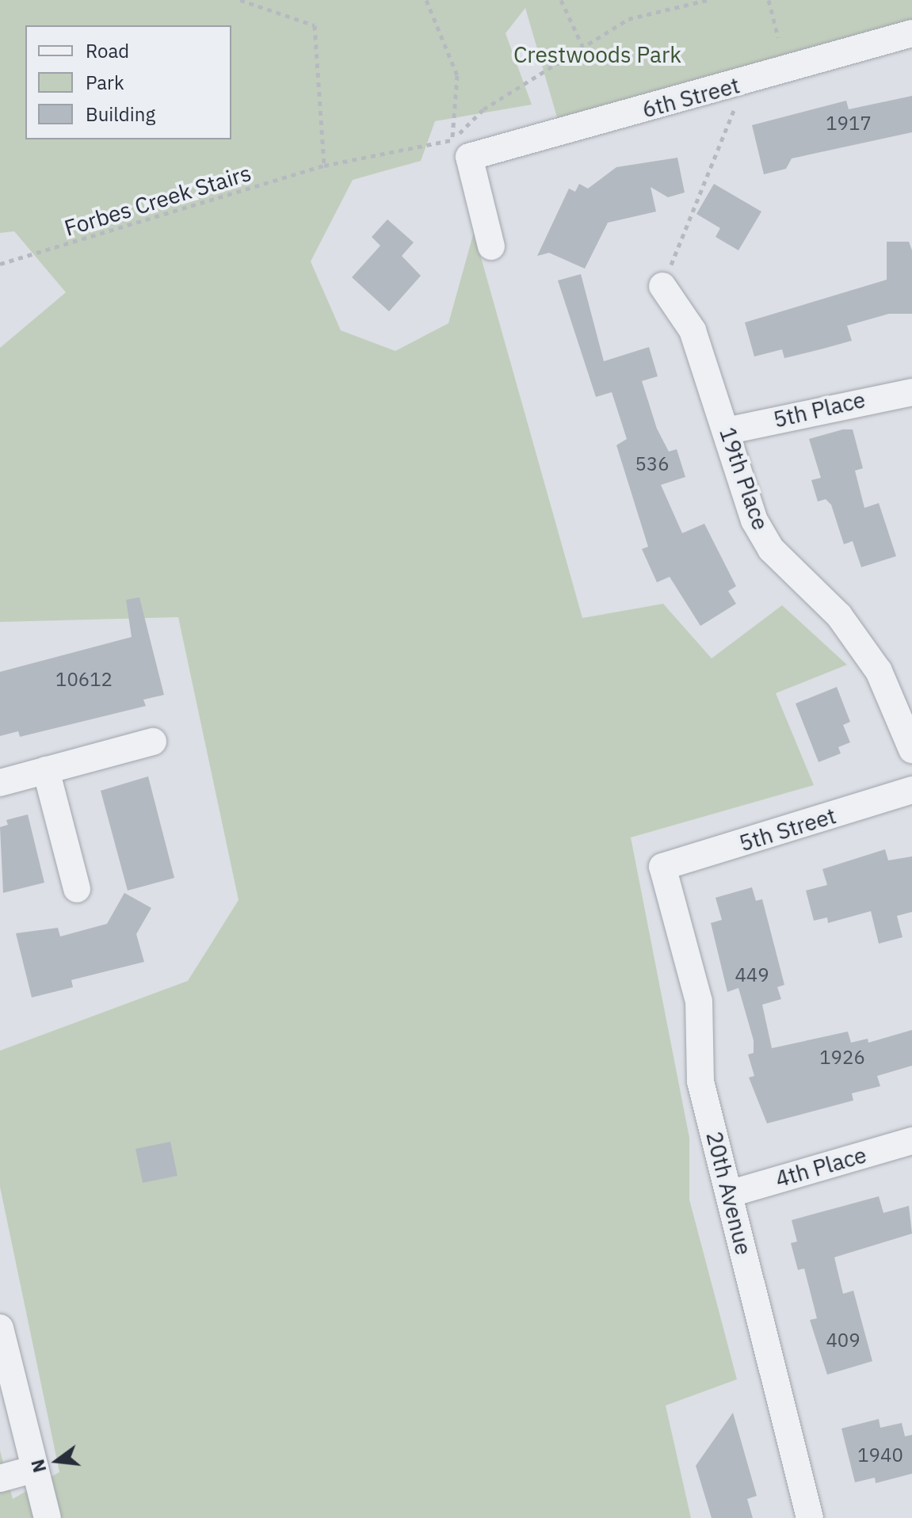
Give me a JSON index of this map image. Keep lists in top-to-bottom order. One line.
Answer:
{"streets":{"street":["6th Street","5th Place","19th Place","5th Street","4th Place","20th Avenue"],"path":["Forbes Creek Stairs"]},"crossings":[["6th Street","Forbes Creek Stairs"],["5th Place","19th Place"],["5th Street","20th Avenue"],["4th Place","20th Avenue"]],"parks":["Crestwoods Park"],"house_numbers":["1917","536","10612","449","1926","409","1940"],"legend":["Road","Park","Building"],"north":"left"}
